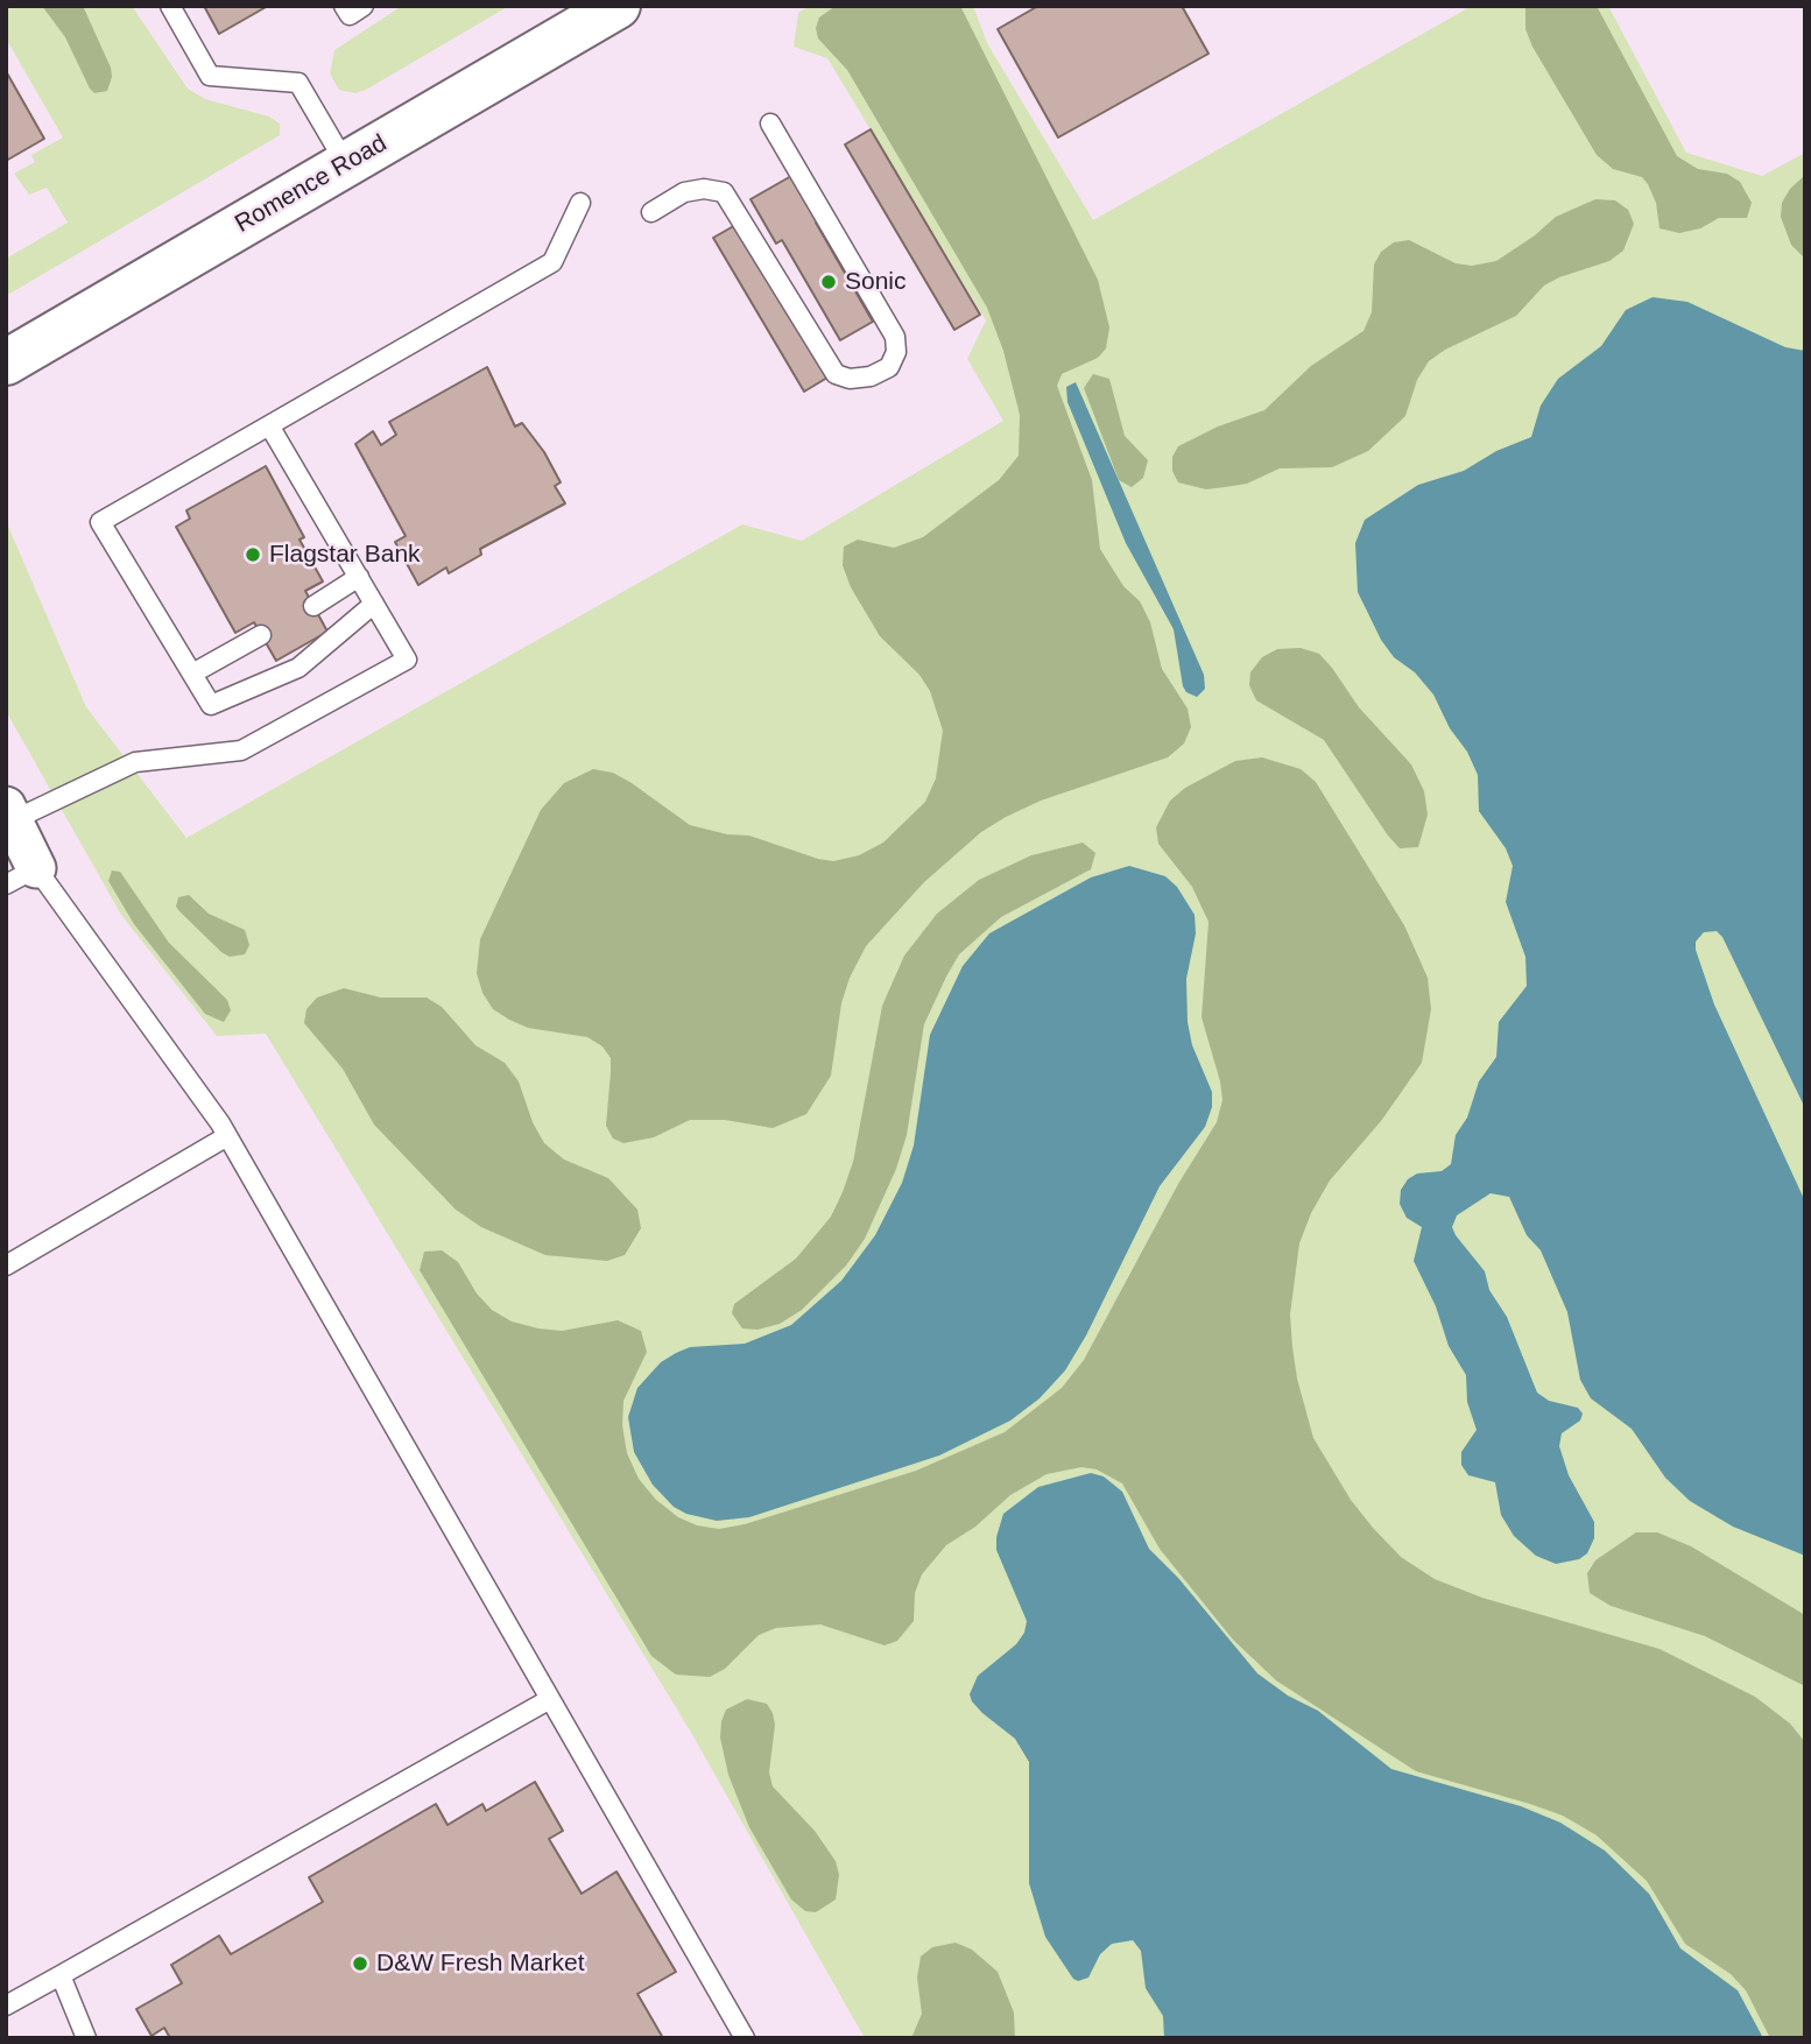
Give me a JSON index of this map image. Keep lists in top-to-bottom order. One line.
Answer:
{"streets":{"street":["Romence Road"]},"places":["Sonic","Flagstar Bank","D&W Fresh Market"]}
